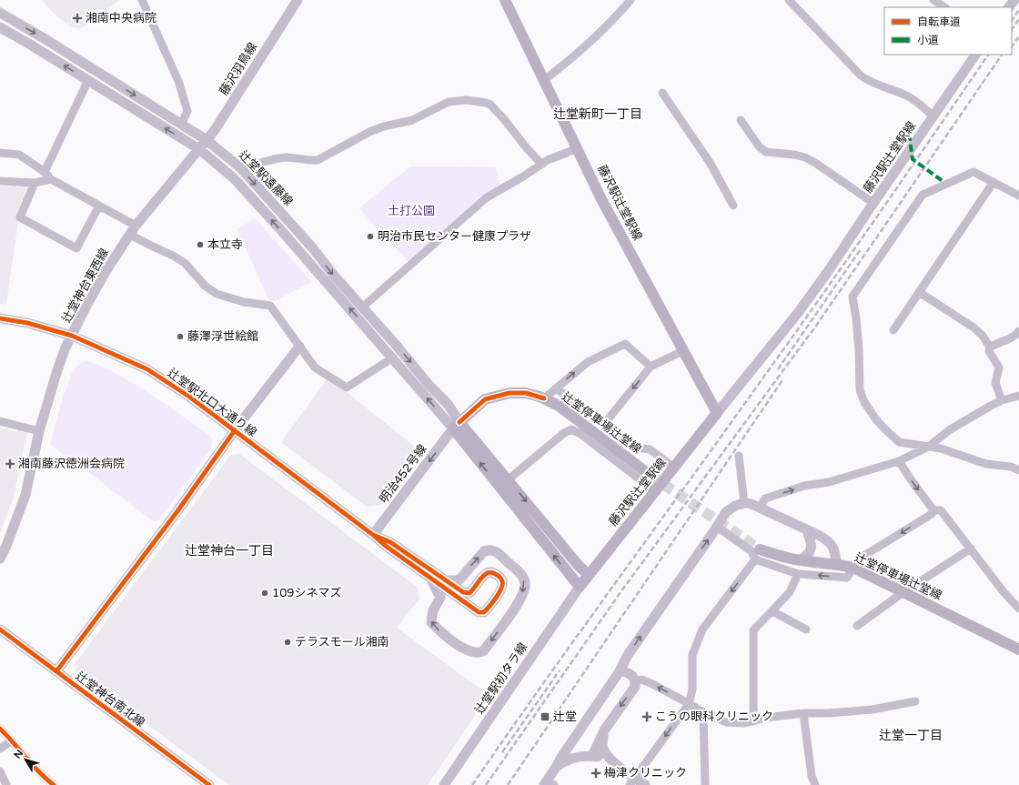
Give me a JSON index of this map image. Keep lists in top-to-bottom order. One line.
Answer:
{"streets":{"main road":["藤沢駅辻堂駅線","辻堂停車場辻堂線"],"street":["藤沢羽鳥線","辻堂駅遠藤線","辻堂神台東西線","辻堂駅北口大通り線","明治452号線","辻堂駅初タラ線","辻堂神台南北線"]},"crossings":[["藤沢羽鳥線","辻堂駅遠藤線"],["藤沢羽鳥線","辻堂神台東西線"],["藤沢駅辻堂駅線","辻堂駅初タラ線"],["辻堂駅遠藤線","辻堂神台東西線"],["辻堂駅遠藤線","辻堂停車場辻堂線"],["辻堂駅遠藤線","明治452号線"],["辻堂神台東西線","辻堂駅北口大通り線"],["辻堂駅北口大通り線","明治452号線"],["辻堂停車場辻堂線","明治452号線"]],"one_way":["明治452号線"],"districts":["辻堂新町一丁目","辻堂神台一丁目","辻堂一丁目"],"parks":["土打公園"],"places":{"health":["湘南中央病院","湘南藤沢徳洲会病院","こうの眼科クリニック","梅津クリニック"],"other":["明治市民センター健康プラザ","本立寺","藤澤浮世絵館","109シネマズ","テラスモール湘南"],"transit":["辻堂"]},"legend":["自転車道","小道"],"north":"top left"}
